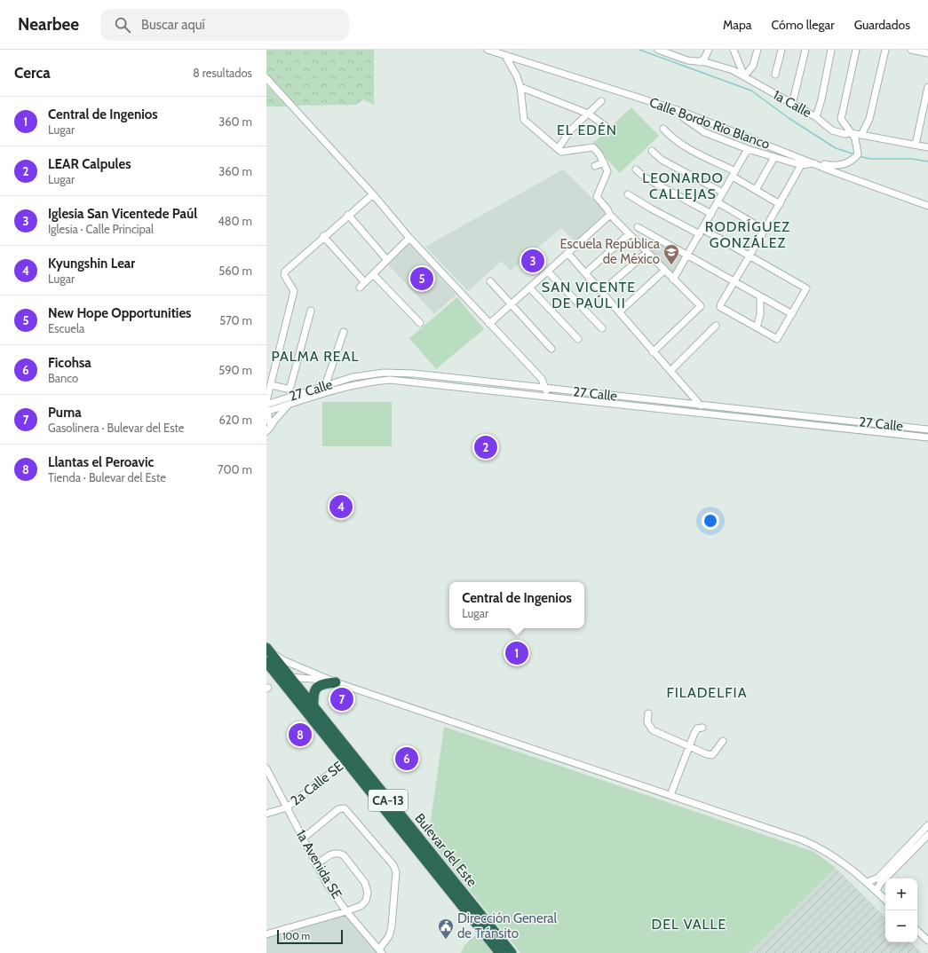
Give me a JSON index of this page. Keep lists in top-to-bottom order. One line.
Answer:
{"streets":{"highway":["CA-13","Bulevar del Este"],"street":["1a Calle","Calle Bordo Río Blanco","27 Calle","2a Calle SE","1a Avenida SE"]},"crossings":[["2a Calle SE","Bulevar del Este"],["2a Calle SE","1a Avenida SE"]],"districts":["EL EDÉN","LEONARDO CALLEJAS","RODRÍGUEZ GONZÁLEZ","SAN VICENTE DE PAÚL II","PALMA REAL","FILADELFIA","DEL VALLE"],"places":{"school or university":["Escuela República de México"],"public building":["Dirección General de Tránsito"]},"scale_bar":"100 m","page":{"header":"Nearbee","search":"Buscar aquí","nav":["Mapa","Cómo llegar","Guardados"],"heading":["Cerca","8 resultados"],"list":[{"mark":"1","name":"Central de Ingenios","note":"Lugar","value":"360 m"},{"mark":"2","name":"LEAR Calpules","note":"Lugar","value":"360 m"},{"mark":"3","name":"Iglesia San Vicentede Paúl","note":"Iglesia · Calle Principal","value":"480 m"},{"mark":"4","name":"Kyungshin Lear","note":"Lugar","value":"560 m"},{"mark":"5","name":"New Hope Opportunities","note":"Escuela","value":"570 m"},{"mark":"6","name":"Ficohsa","note":"Banco","value":"590 m"},{"mark":"7","name":"Puma","note":"Gasolinera · Bulevar del Este","value":"620 m"},{"mark":"8","name":"Llantas el Peroavic","note":"Tienda · Bulevar del Este","value":"700 m"}],"pins":["3","5","2","4","1","7","8","6"],"popup":["Central de Ingenios","Lugar"],"map_buttons":["+","−"],"scale":"100 m"}}
